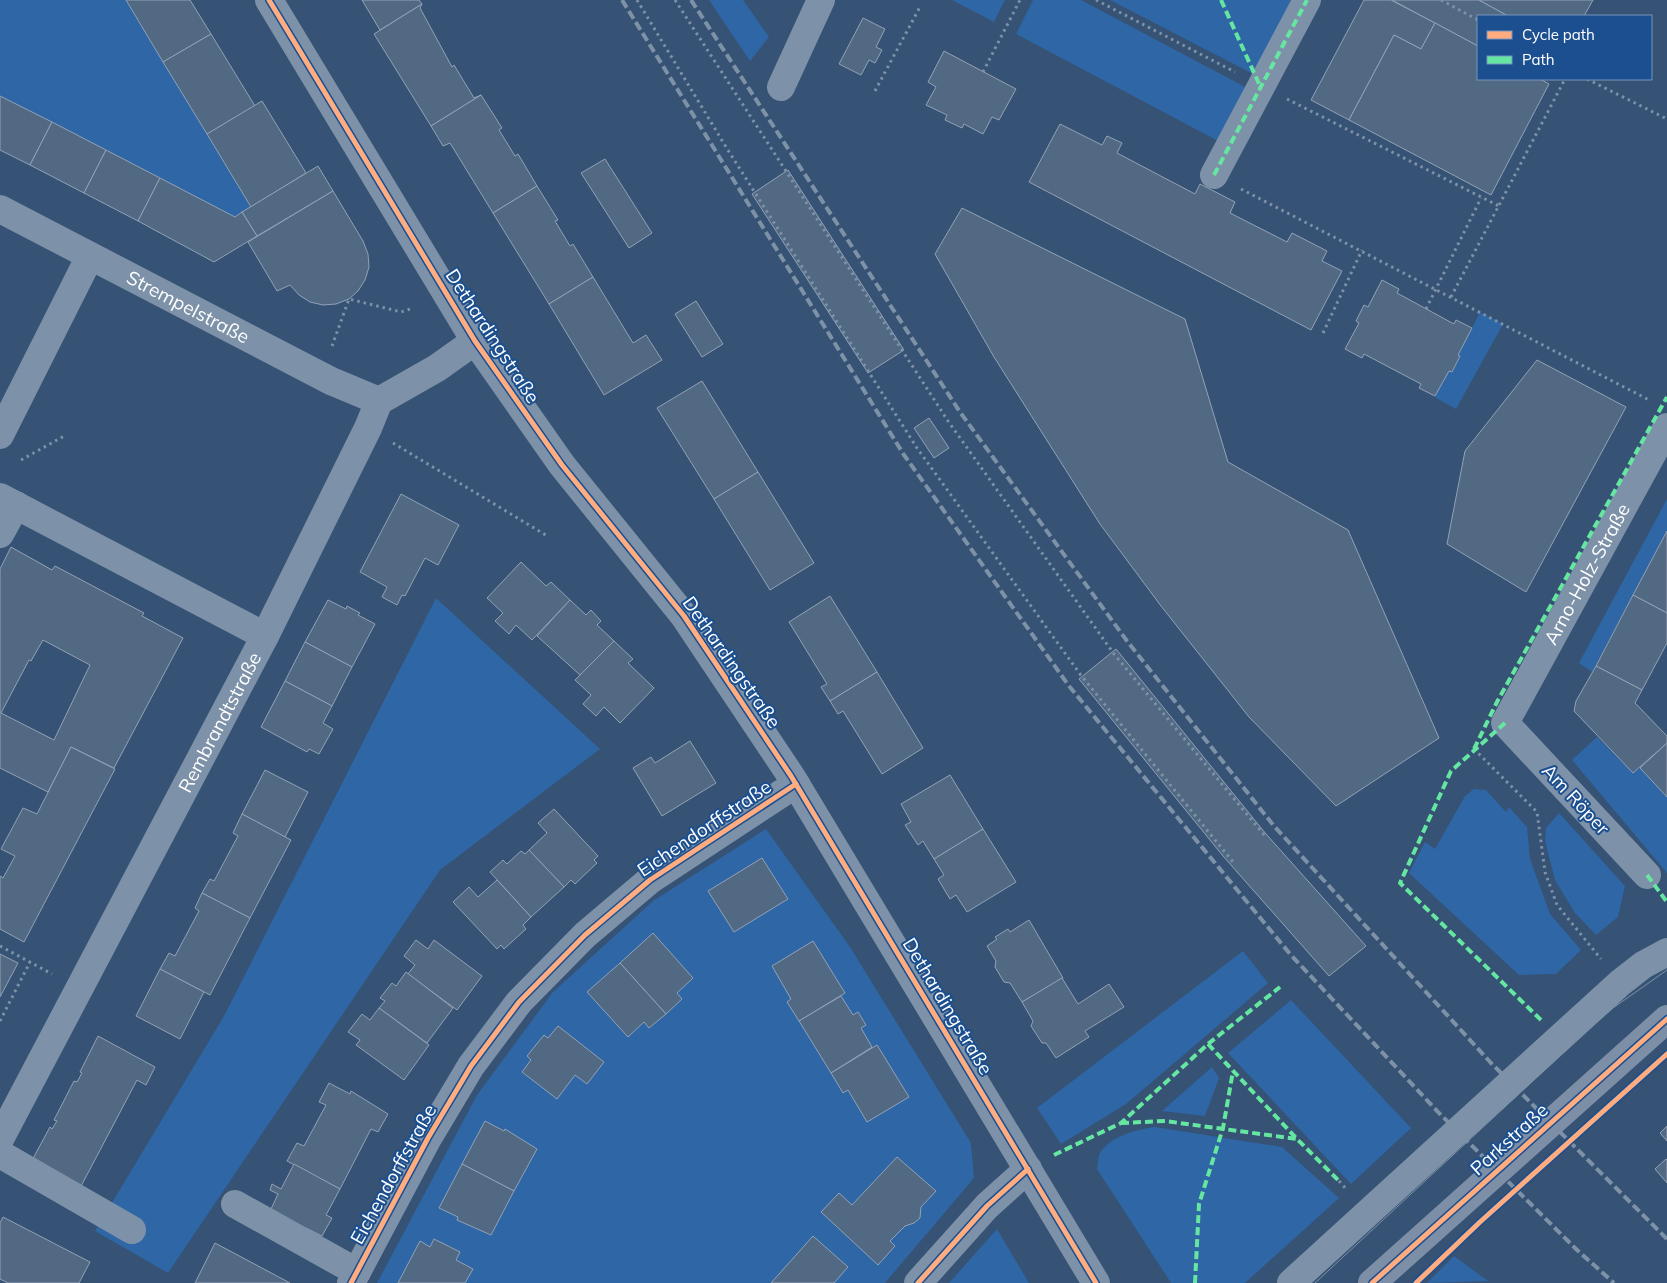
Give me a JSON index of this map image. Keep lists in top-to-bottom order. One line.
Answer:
{"streets":{"main road":["Parkstraße"],"street":["Strempelstraße","Dethardingstraße","Arno-Holz-Straße","Rembrandtstraße","Am Röper","Eichendorffstraße"]},"crossings":[["Strempelstraße","Rembrandtstraße"],["Dethardingstraße","Eichendorffstraße"],["Arno-Holz-Straße","Am Röper"]],"legend":["Cycle path","Path"]}
